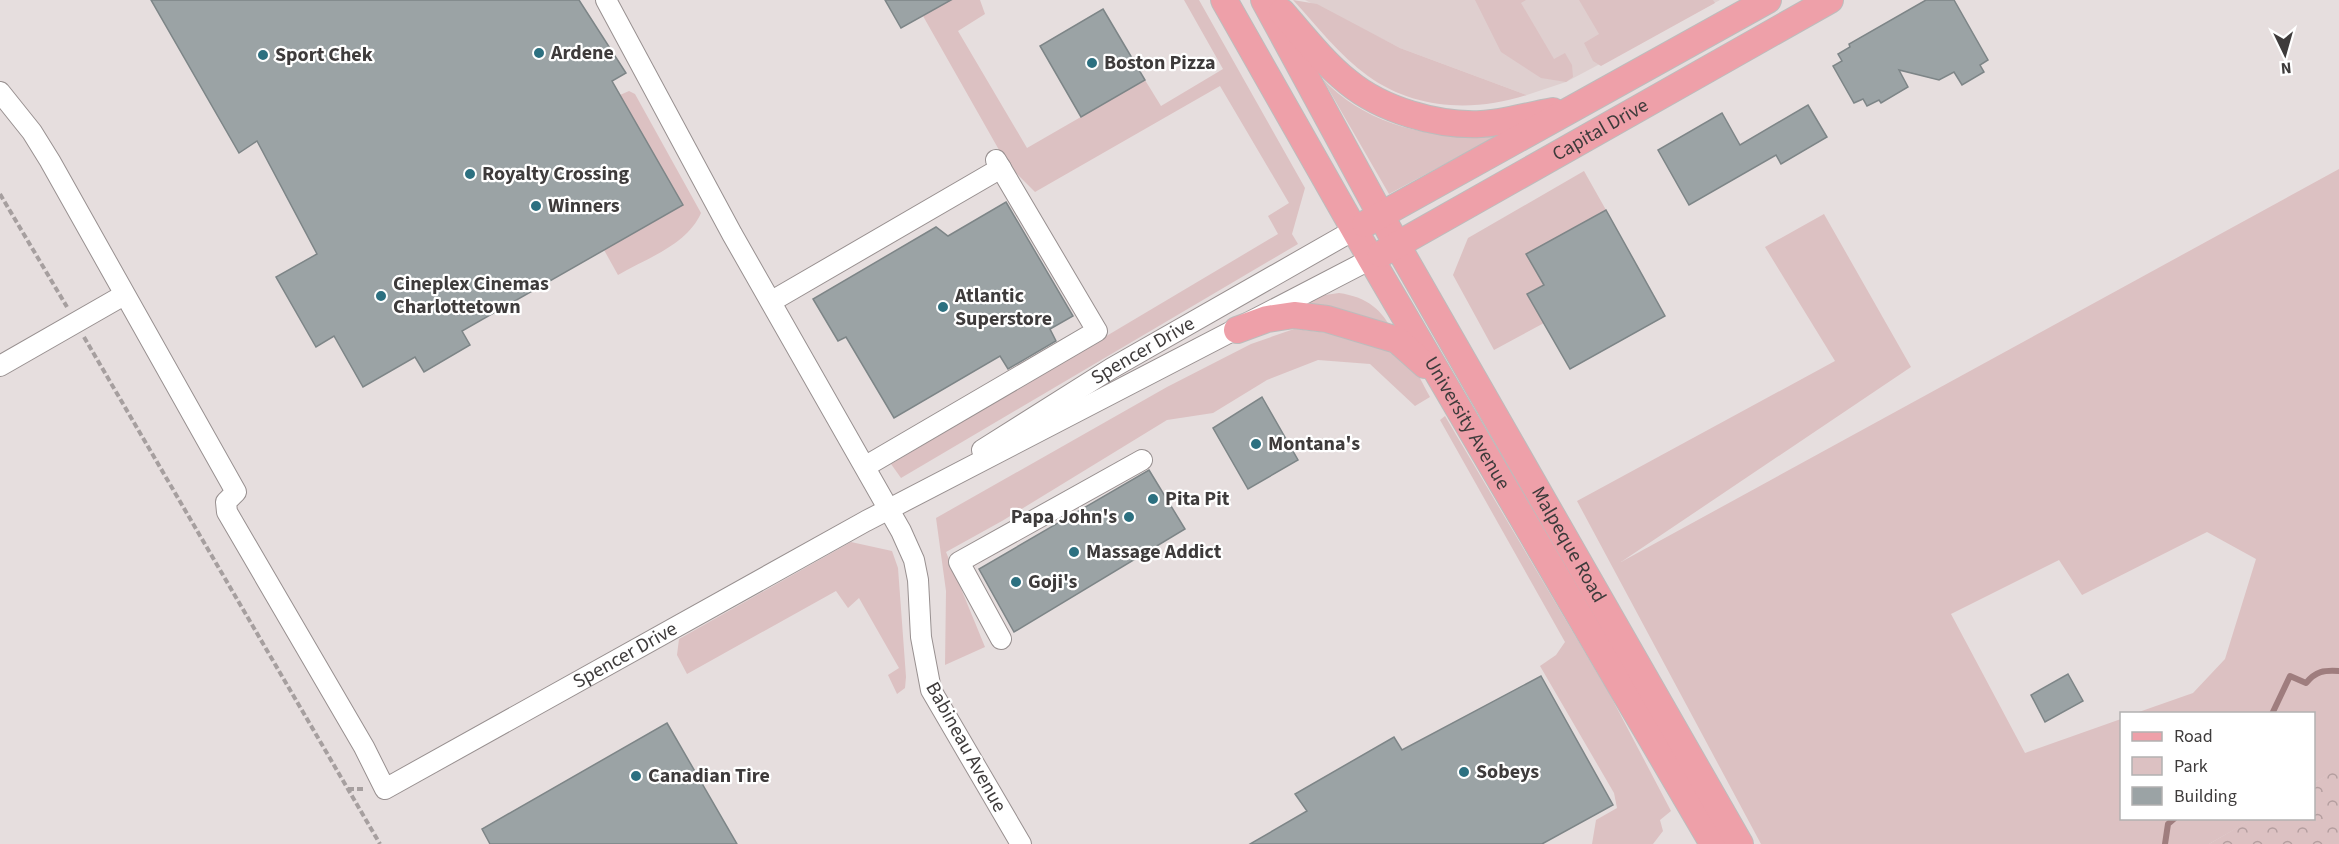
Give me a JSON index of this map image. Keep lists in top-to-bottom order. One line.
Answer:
{"streets":{"main road":["Capital Drive","Spencer Drive","University Avenue","Malpeque Road"],"street":["Babineau Avenue"]},"crossings":[["Capital Drive","Spencer Drive"],["Capital Drive","University Avenue"],["Capital Drive","Malpeque Road"],["Spencer Drive","University Avenue"],["Spencer Drive","Babineau Avenue"]],"places":["Ardene","Sport Chek","Boston Pizza","Royalty Crossing","Winners","Cineplex Cinemas Charlottetown","Atlantic Superstore","Montana's","Pita Pit","Papa John's","Massage Addict","Goji's","Sobeys","Canadian Tire"],"legend":["Road","Park","Building"],"north":"bottom"}
